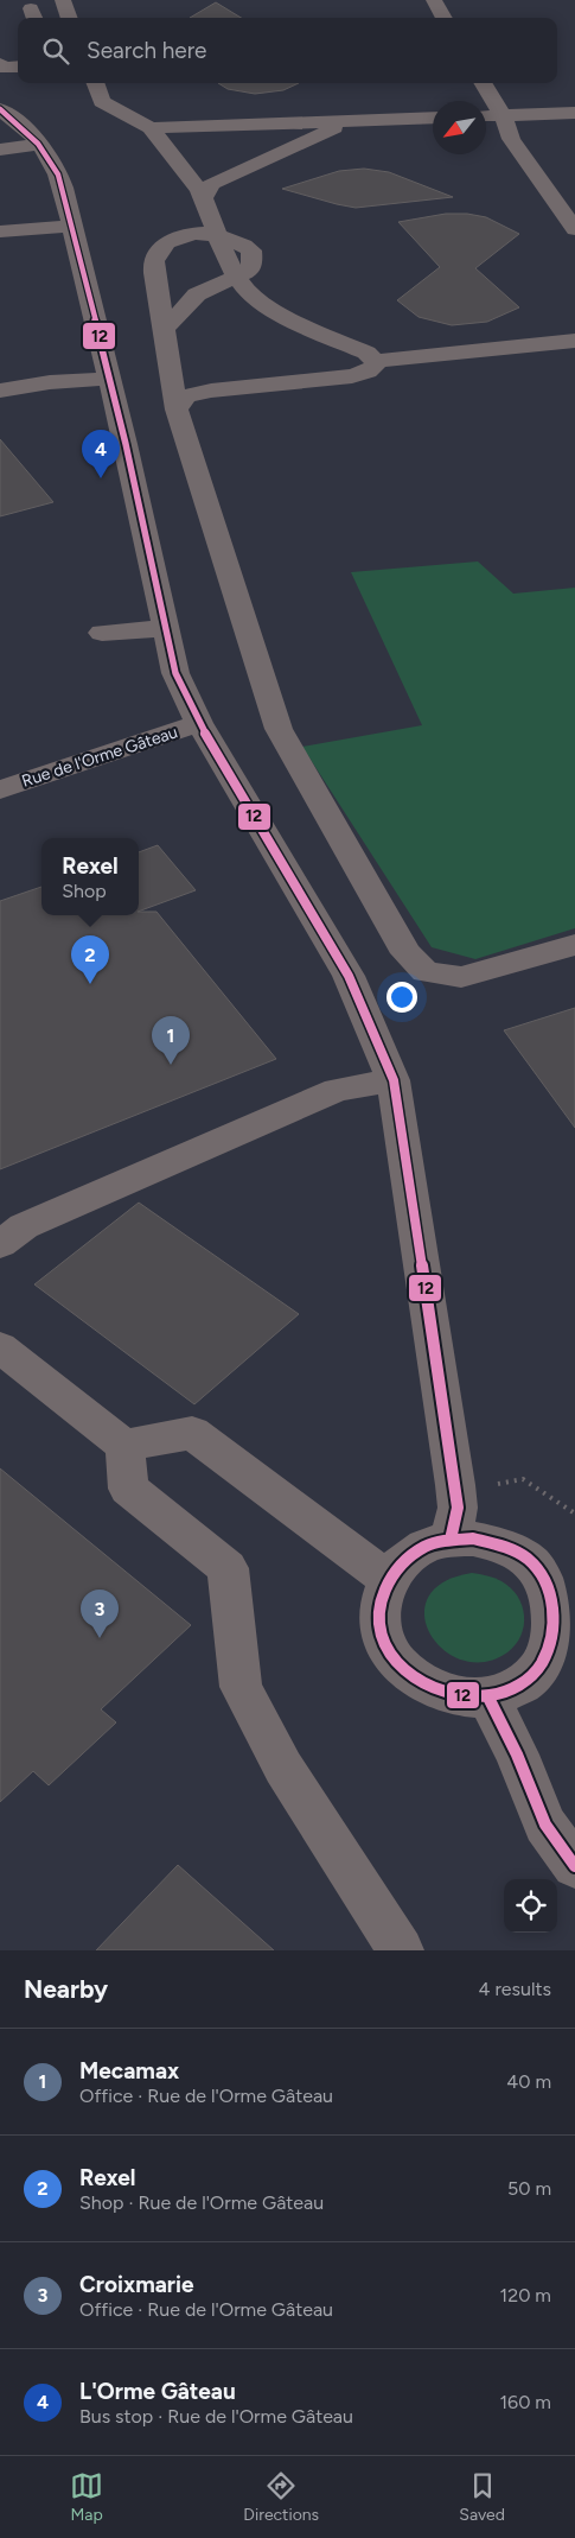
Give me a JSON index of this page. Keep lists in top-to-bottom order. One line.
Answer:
{"streets":{"street":["Rue de l'Orme Gâteau"]},"lines":["transit line 12"],"north":"bottom left","page":{"search":"Search here","pins":["4","2","1","3"],"popup":["Rexel","Shop"],"heading":["Nearby","4 results"],"list":[{"mark":"1","name":"Mecamax","note":"Office · Rue de l'Orme Gâteau","value":"40 m"},{"mark":"2","name":"Rexel","note":"Shop · Rue de l'Orme Gâteau","value":"50 m"},{"mark":"3","name":"Croixmarie","note":"Office · Rue de l'Orme Gâteau","value":"120 m"},{"mark":"4","name":"L'Orme Gâteau","note":"Bus stop · Rue de l'Orme Gâteau","value":"160 m"}],"nav":["Map","Directions","Saved"]}}
